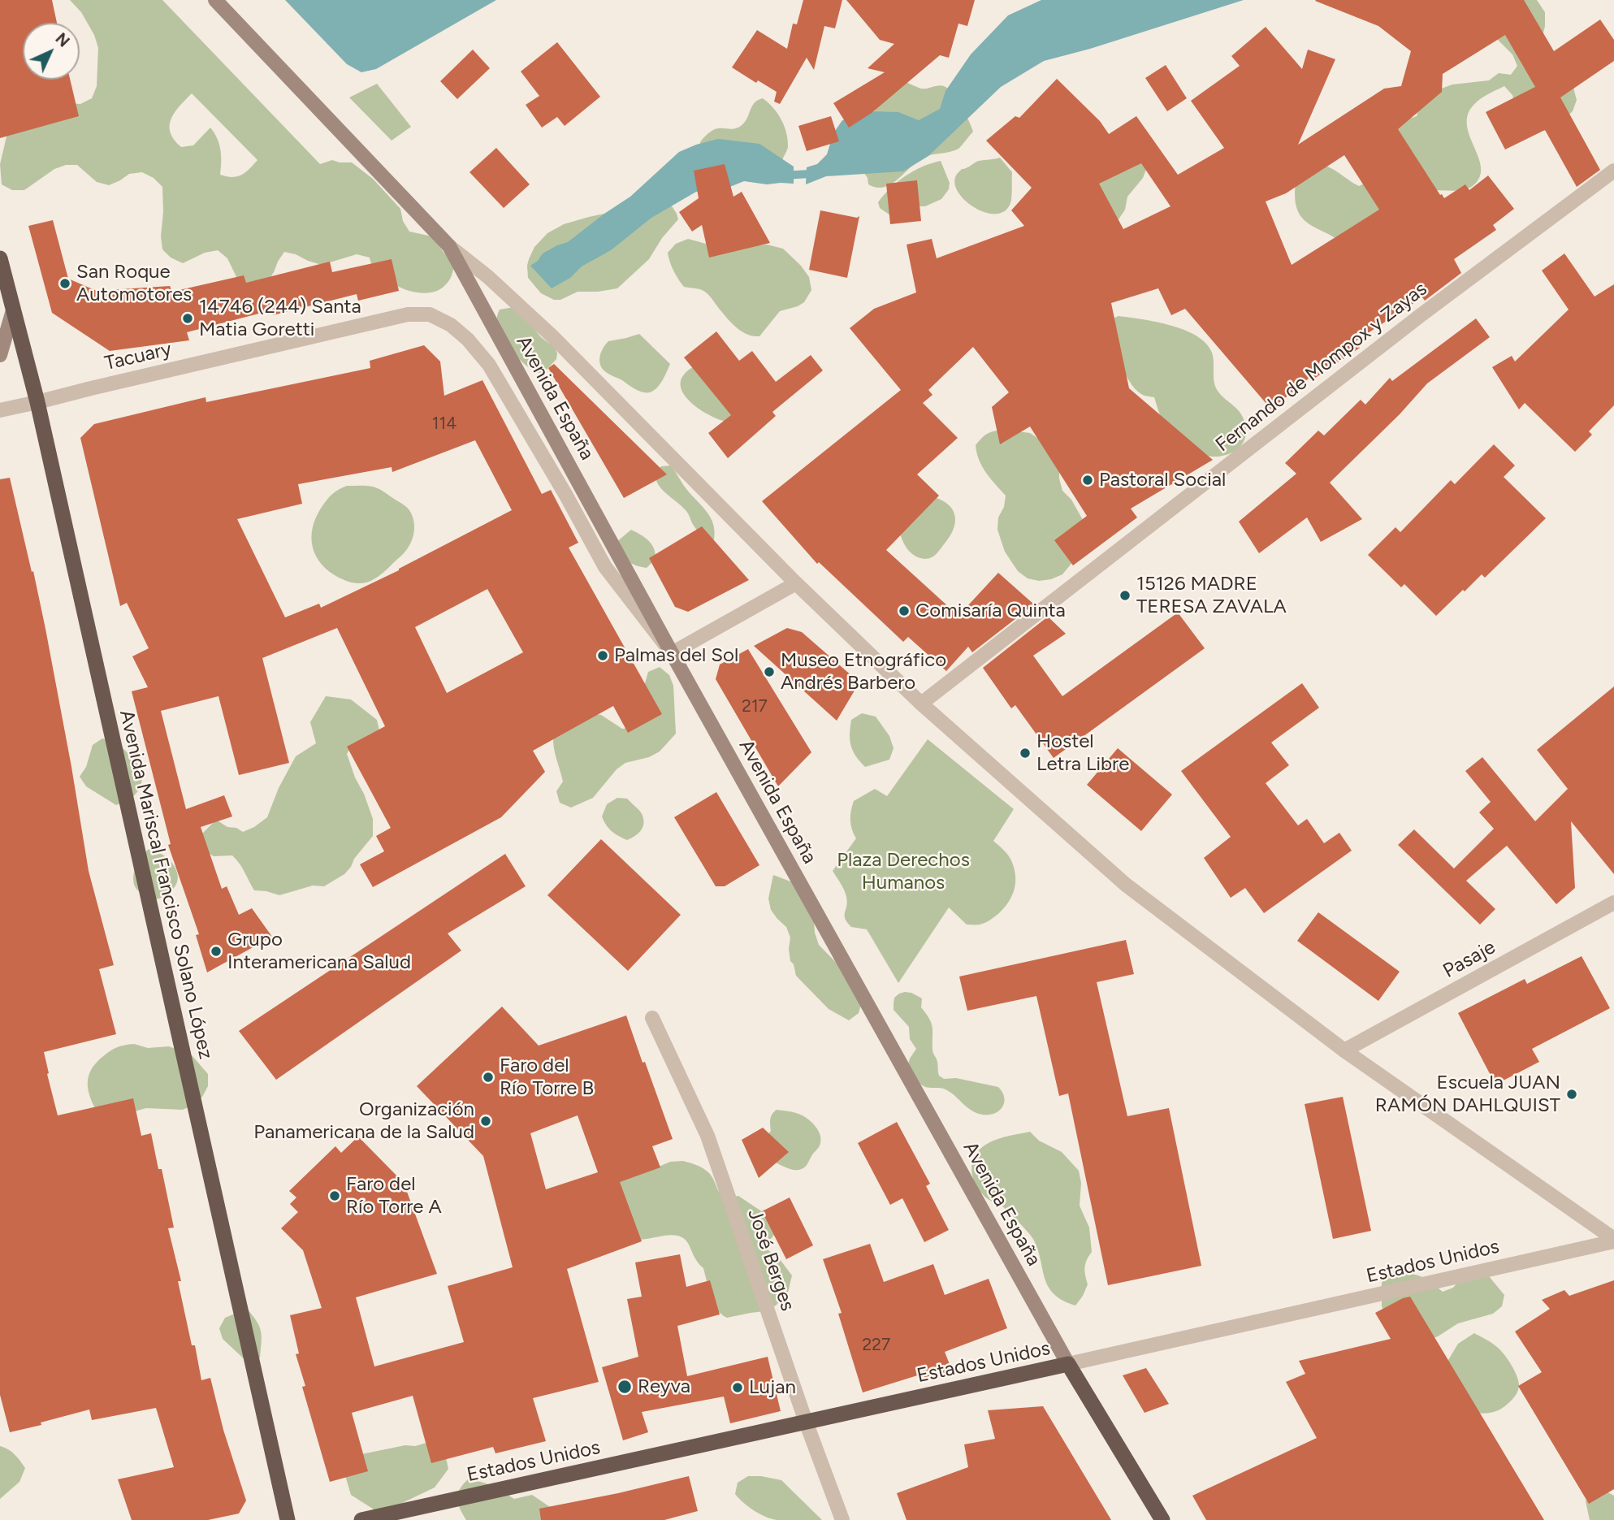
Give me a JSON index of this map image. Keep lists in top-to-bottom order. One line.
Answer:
{"streets":{"highway":["Avenida España","Avenida Mariscal Francisco Solano López","Estados Unidos"],"street":["Tacuary","Fernando de Mompox y Zayas","Pasaje","José Berges"]},"crossings":[["Tacuary","Avenida España"],["Tacuary","Avenida Mariscal Francisco Solano López"],["Avenida España","Estados Unidos"],["José Berges","Estados Unidos"]],"parks":["Plaza Derechos Humanos"],"places":["San Roque Automotores","14746 (244) Santa Matia Goretti","Pastoral Social","15126 MADRE TERESA ZAVALA","Comisaría Quinta","Palmas del Sol","Museo Etnográfico Andrés Barbero","Hostel Letra Libre","Grupo Interamericana Salud","Faro del Río Torre B","Escuela JUAN RAMÓN DAHLQUIST","Organización Panamericana de la Salud","Faro del Río Torre A","Reyva","Lujan"],"house_numbers":["114","217","227"],"north":"top right"}
